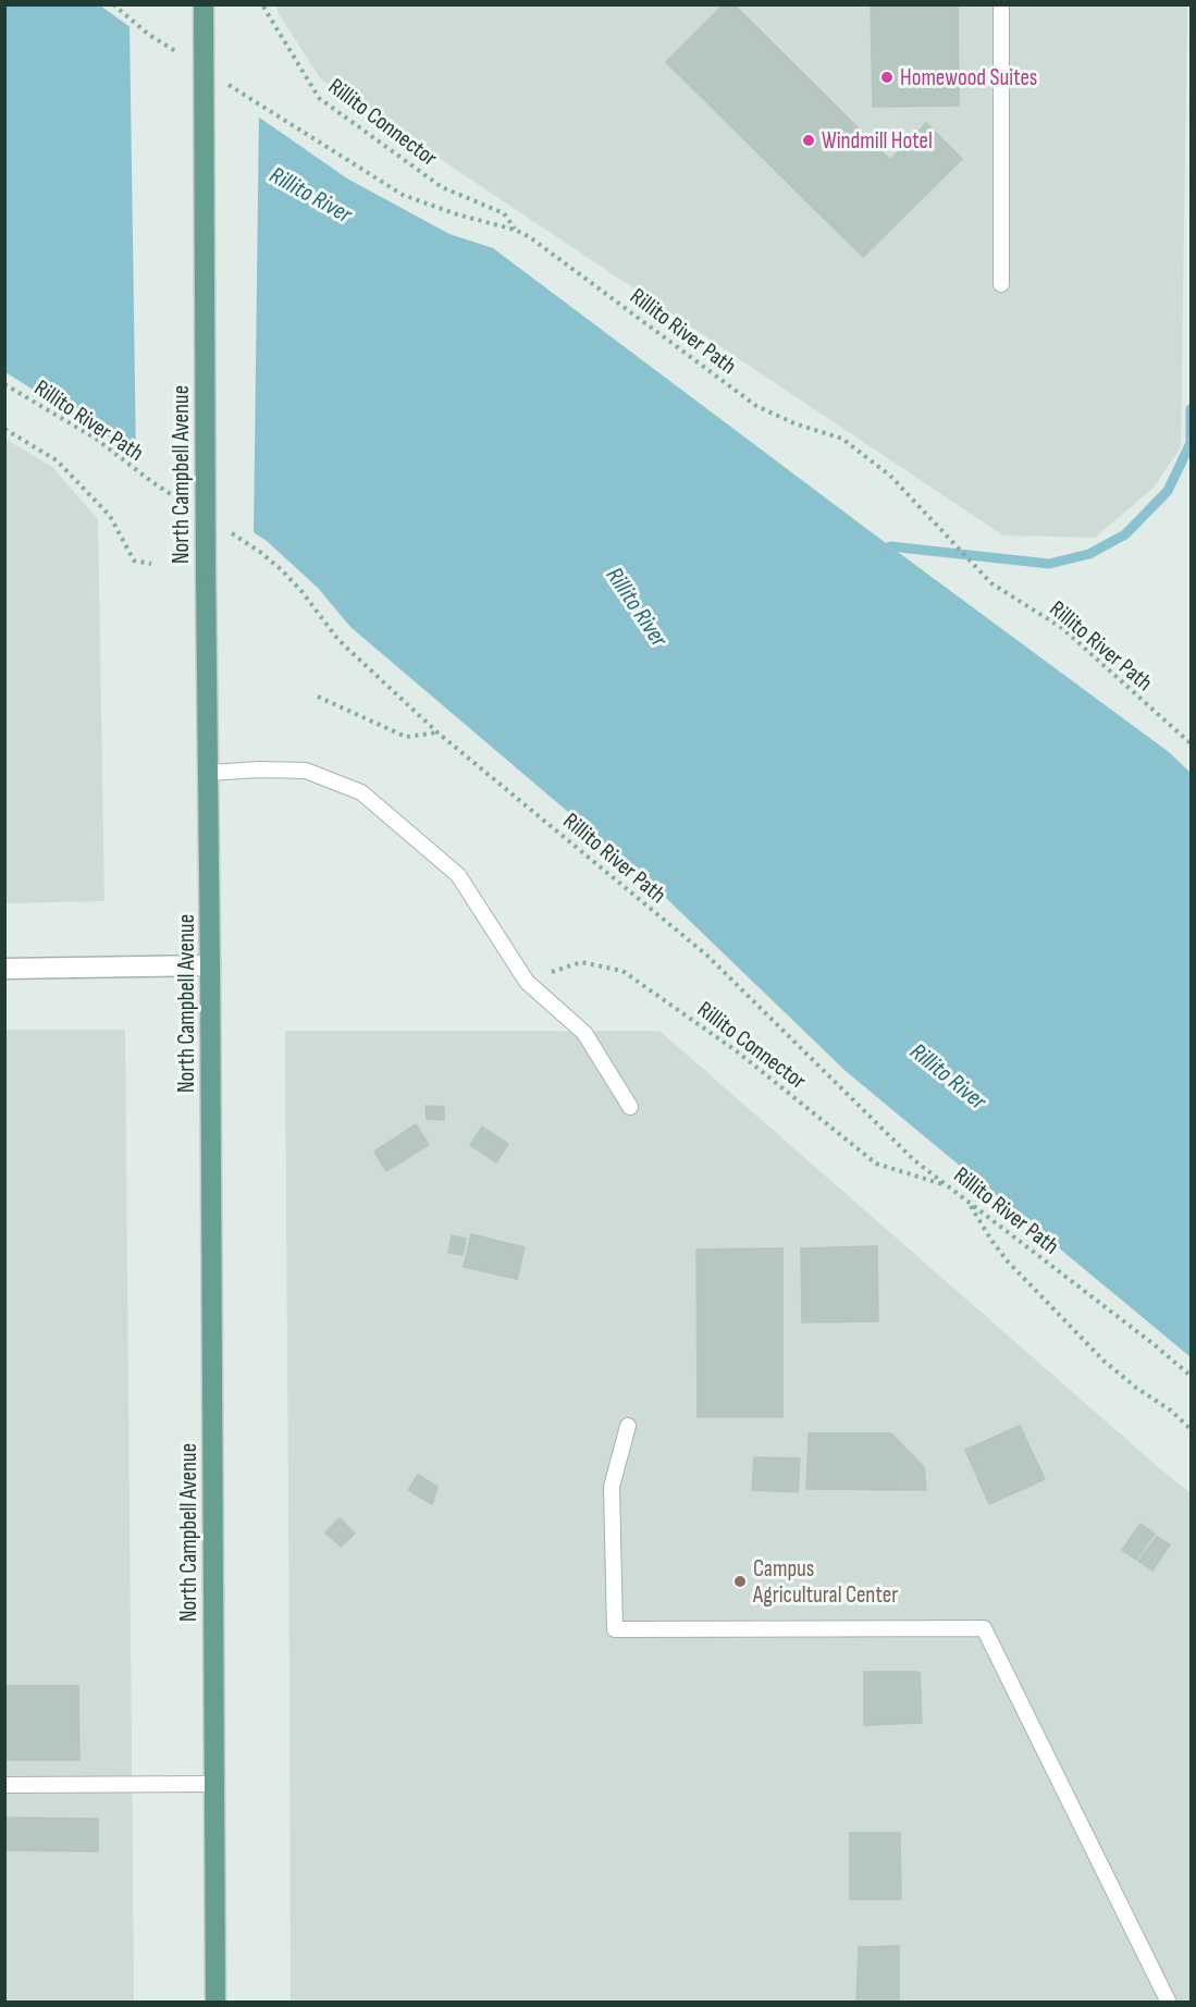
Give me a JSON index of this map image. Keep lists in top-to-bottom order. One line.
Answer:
{"streets":{"main road":["North Campbell Avenue"],"path":["Rillito Connector","Rillito River Path"]},"crossings":[["Rillito Connector","Rillito River Path"]],"water":["Rillito River"],"places":["Homewood Suites","Windmill Hotel","Campus Agricultural Center"]}
